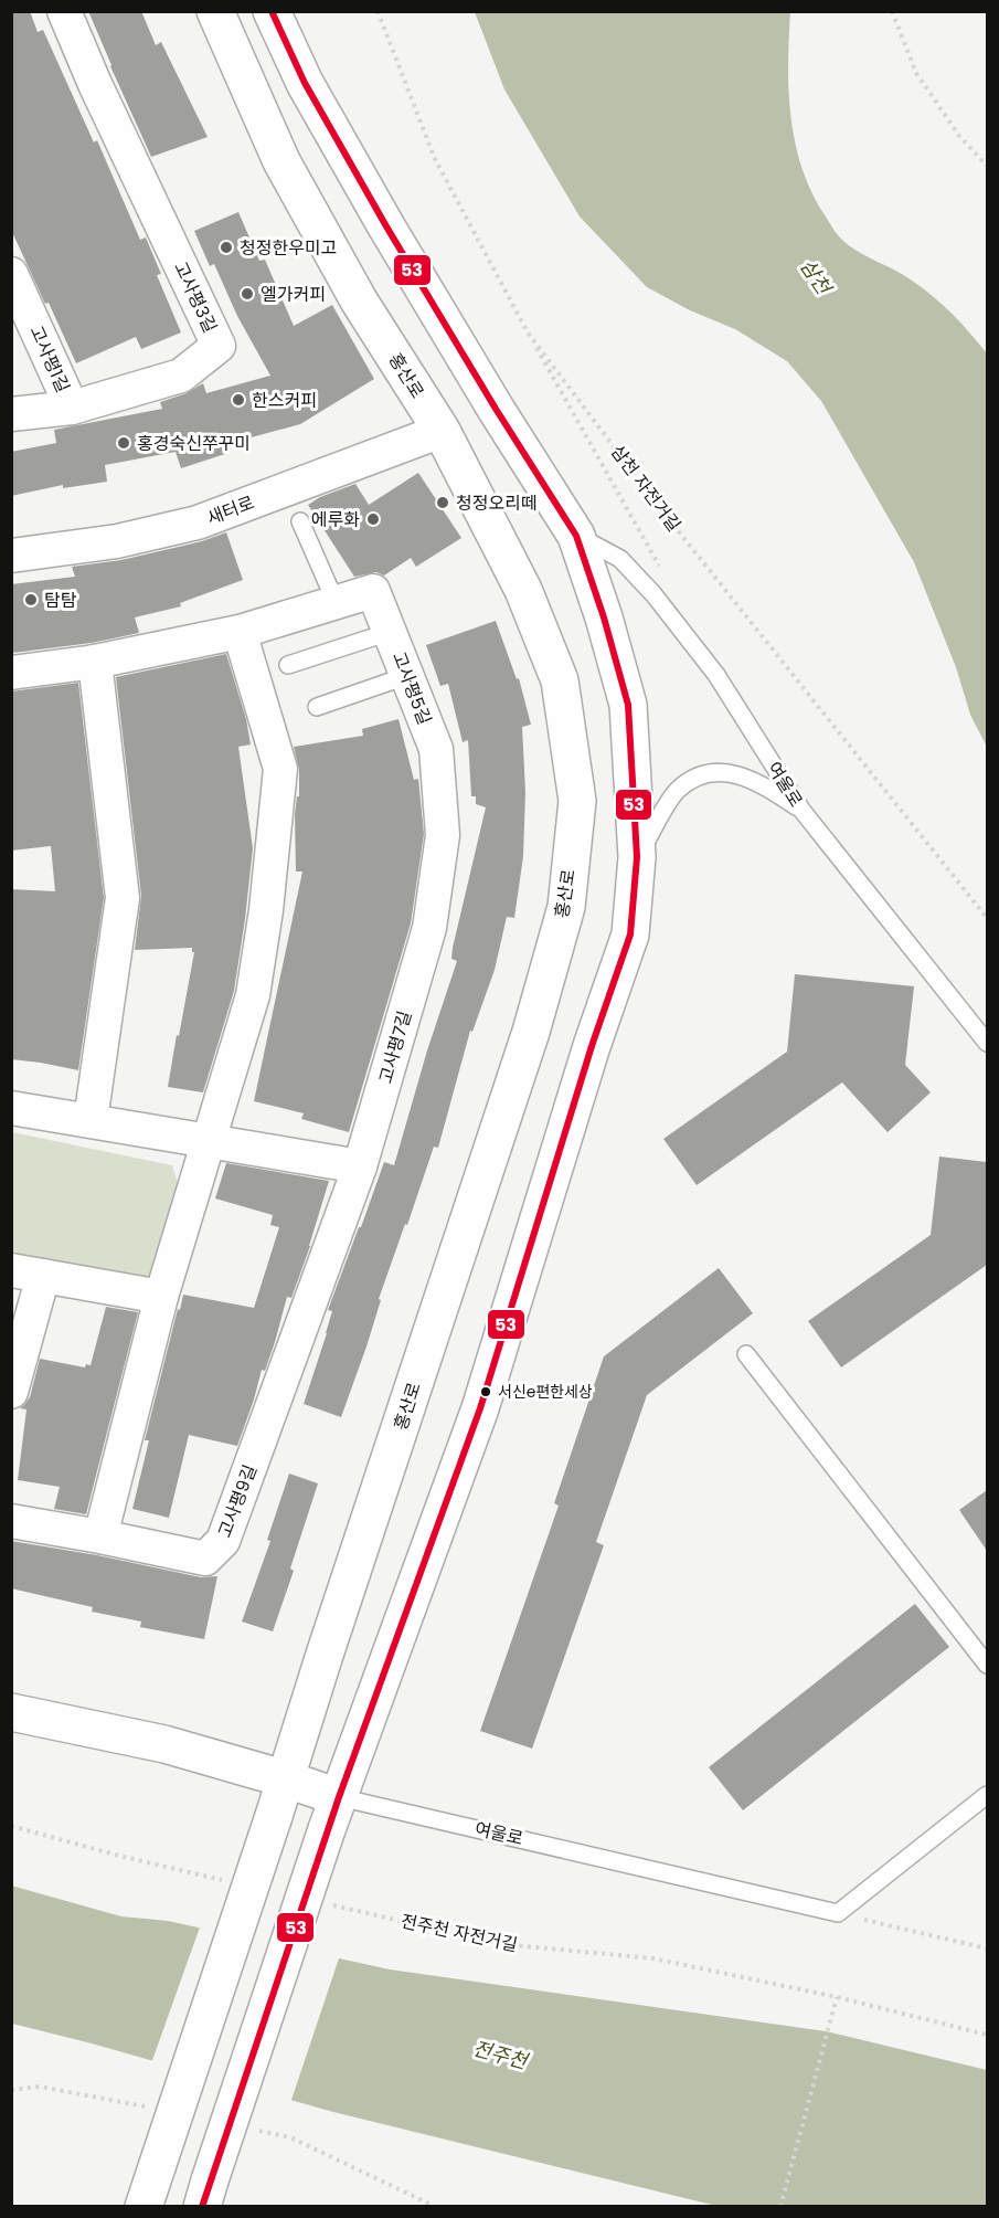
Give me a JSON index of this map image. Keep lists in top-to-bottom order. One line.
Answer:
{"streets":{"street":["고사평3길","고사평1길","홍산로","새터로","고사평5길","여울로","고사평7길","고사평9길"],"path":["삼천 자전거길","전주천 자전거길"]},"crossings":[["고사평3길","고사평1길"],["홍산로","새터로"],["홍산로","여울로"],["고사평5길","고사평7길"],["고사평7길","고사평9길"]],"water":["삼천","전주천"],"places":["청정한우미고","엘가커피","한스커피","홍경숙신쭈꾸미","청정오리떼","에루화","탐탐","서신e편한세상"],"lines":["transit line 53"]}
